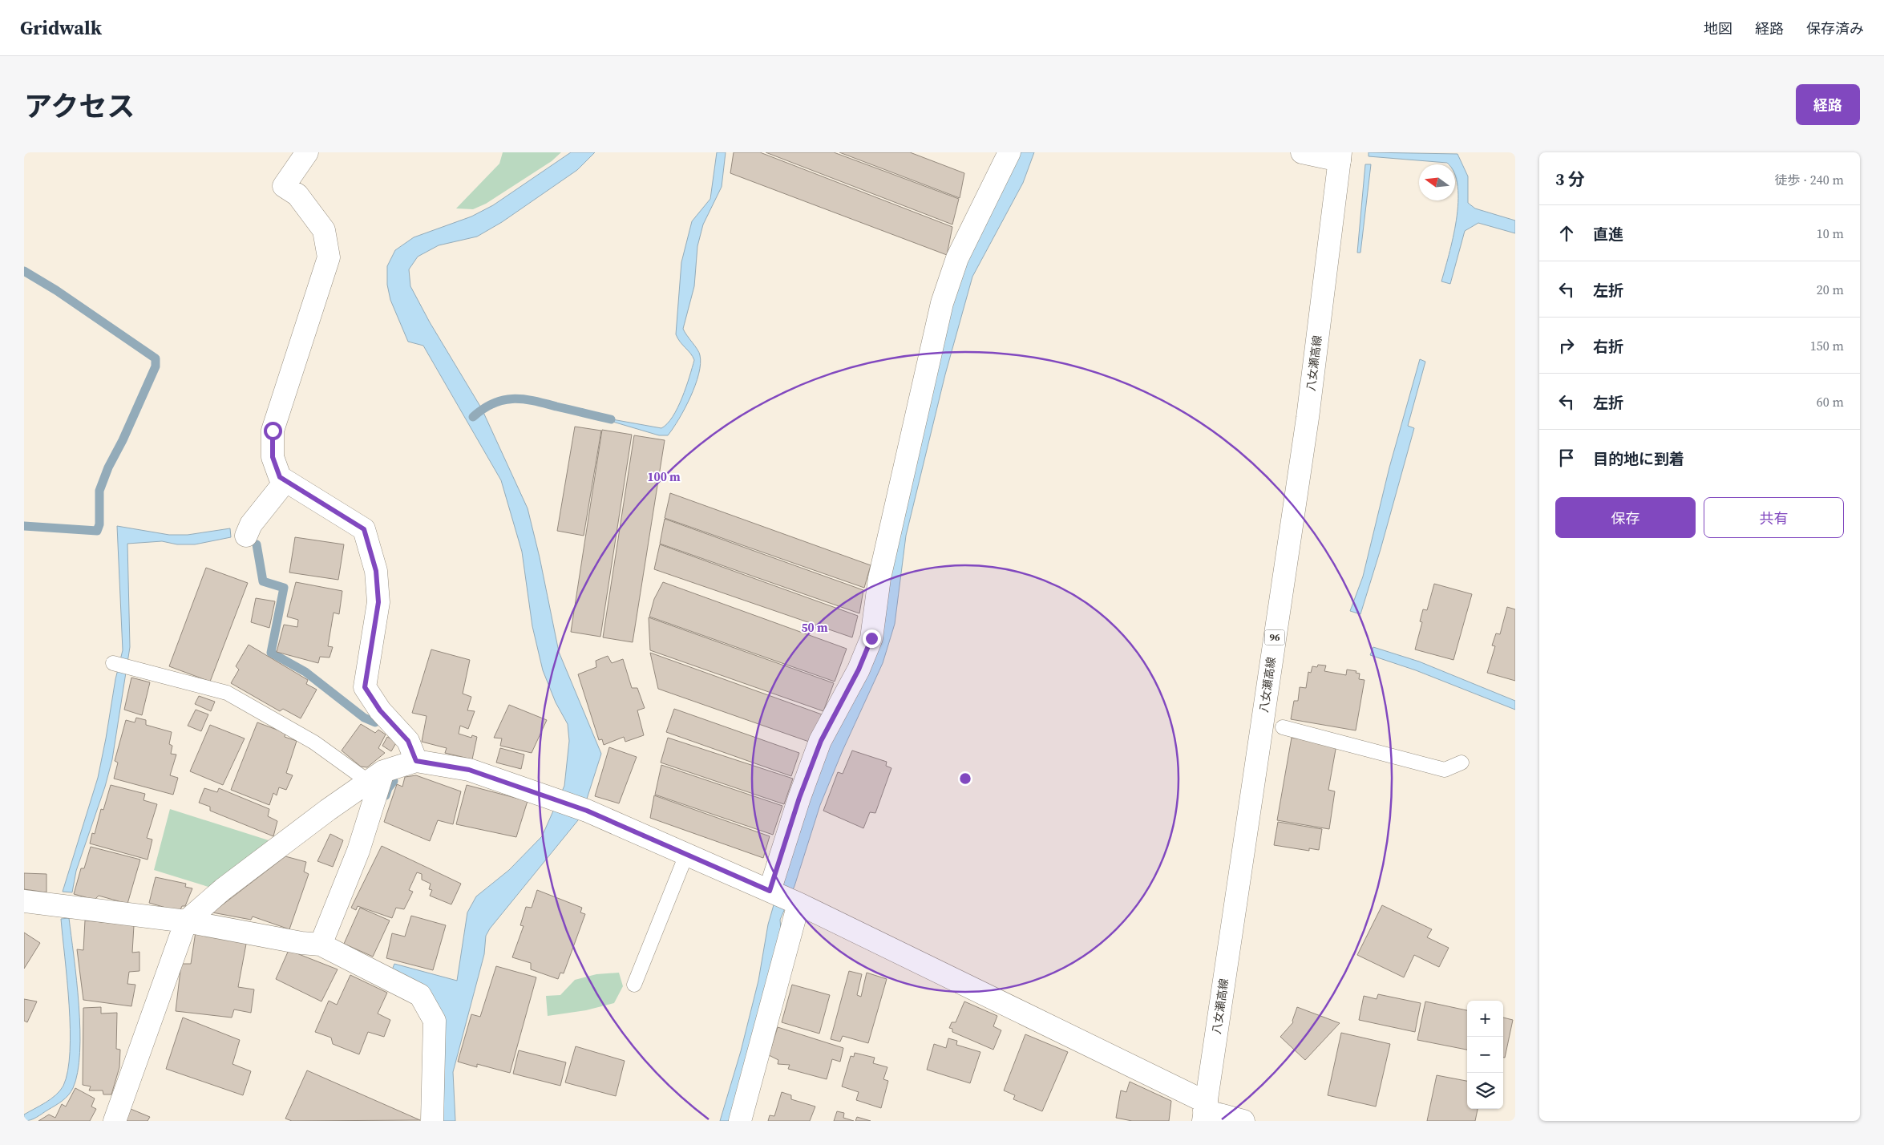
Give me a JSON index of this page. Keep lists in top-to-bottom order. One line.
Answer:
{"streets":{"street":["八女瀬高線","96"]},"north":"left","page":{"header":"Gridwalk","nav":["地図","経路","保存済み"],"title":"アクセス","buttons":["経路",["保存","共有"]],"heading":["3 分","徒歩 · 240 m"],"list":[["直進","10 m"],["左折","20 m"],["右折","150 m"],["左折","60 m"],"目的地に到着"],"map_buttons":["+","−"]},"rings":["100 m","50 m"]}
